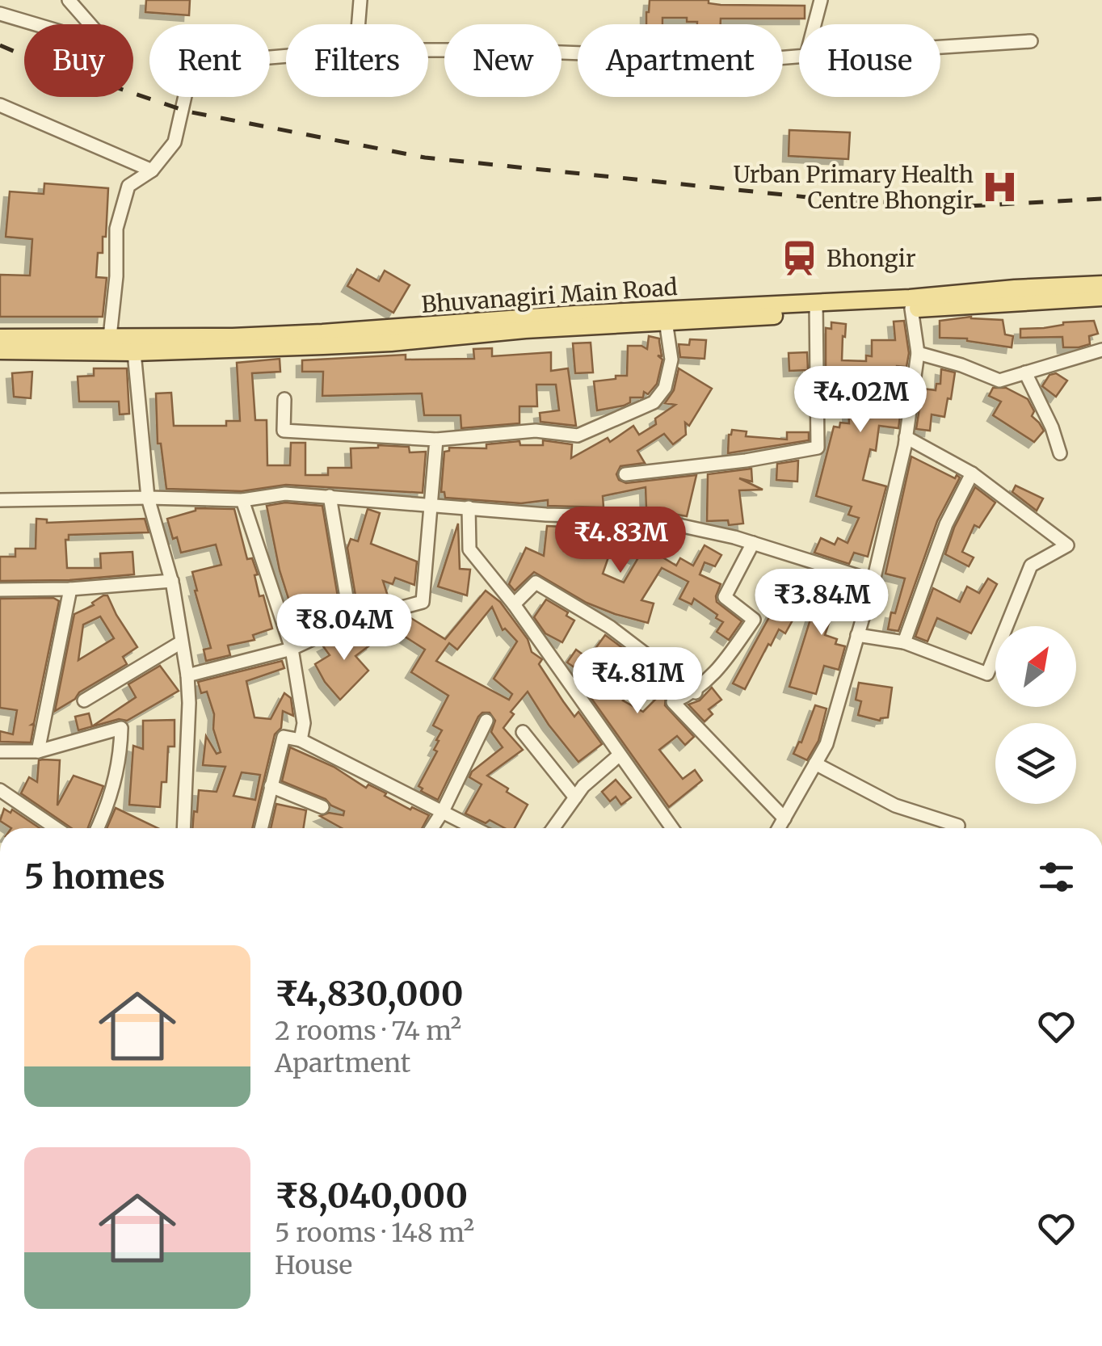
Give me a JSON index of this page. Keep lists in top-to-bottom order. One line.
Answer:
{"streets":{"main road":["Bhuvanagiri Main Road"]},"places":{"hospital":["Urban Primary Health Centre Bhongir"],"station":["Bhongir"]},"north":"top right","page":{"chip":["Buy","Rent","Filters","New","Apartment","House"],"price":["₹4.02M","₹4.83M","₹3.84M","₹8.04M","₹4.81M"],"heading":"5 homes","list":[{"name":"₹4,830,000","note":"2 rooms · 74 m² · Apartment"},{"name":"₹8,040,000","note":"5 rooms · 148 m² · House"}]}}
